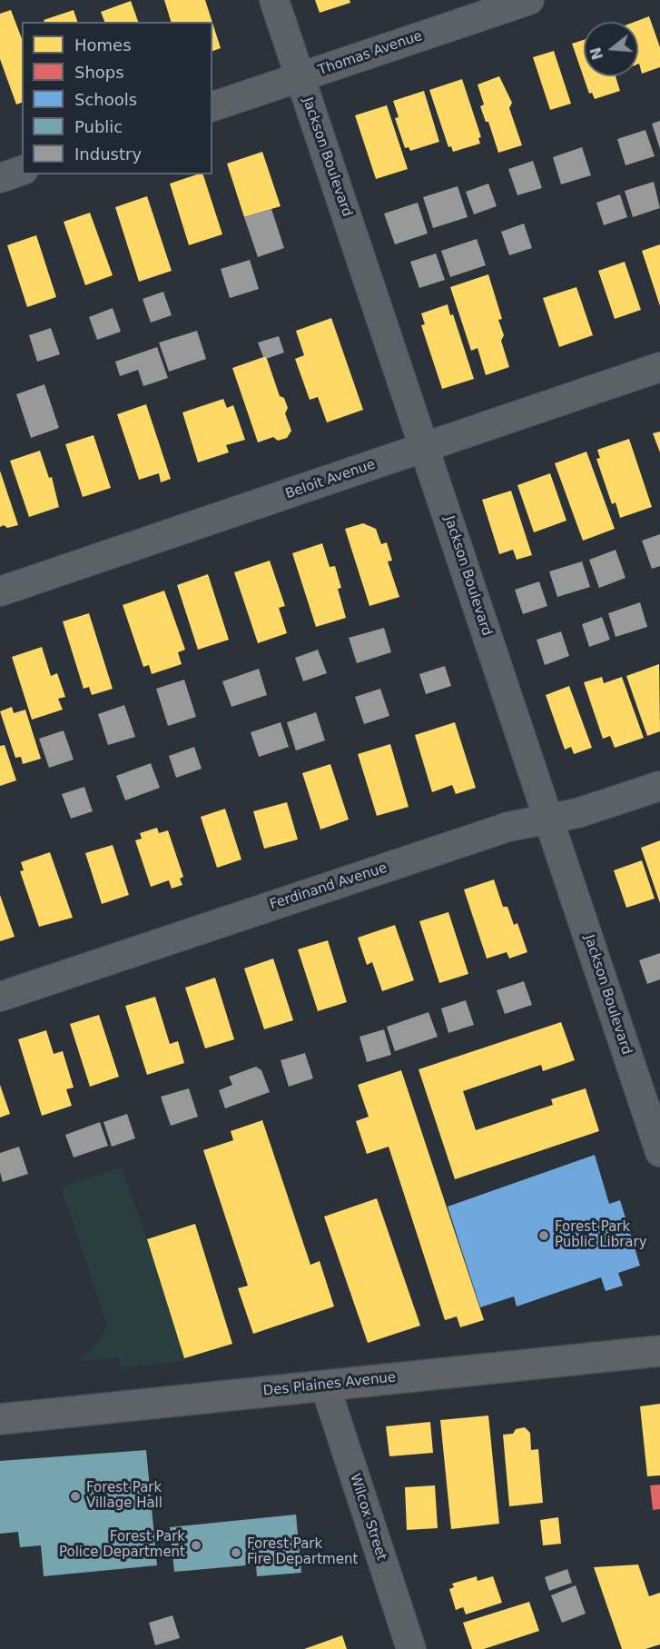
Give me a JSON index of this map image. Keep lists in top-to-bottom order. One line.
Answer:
{"streets":{"main road":["Des Plaines Avenue"],"street":["Thomas Avenue","Jackson Boulevard","Beloit Avenue","Ferdinand Avenue","Wilcox Street"]},"crossings":[["Thomas Avenue","Jackson Boulevard"],["Jackson Boulevard","Beloit Avenue"],["Jackson Boulevard","Ferdinand Avenue"],["Des Plaines Avenue","Wilcox Street"]],"places":["Forest Park Public Library","Forest Park Village Hall","Forest Park Police Department","Forest Park Fire Department"],"legend":["Homes","Shops","Schools","Public","Industry"],"north":"left"}
